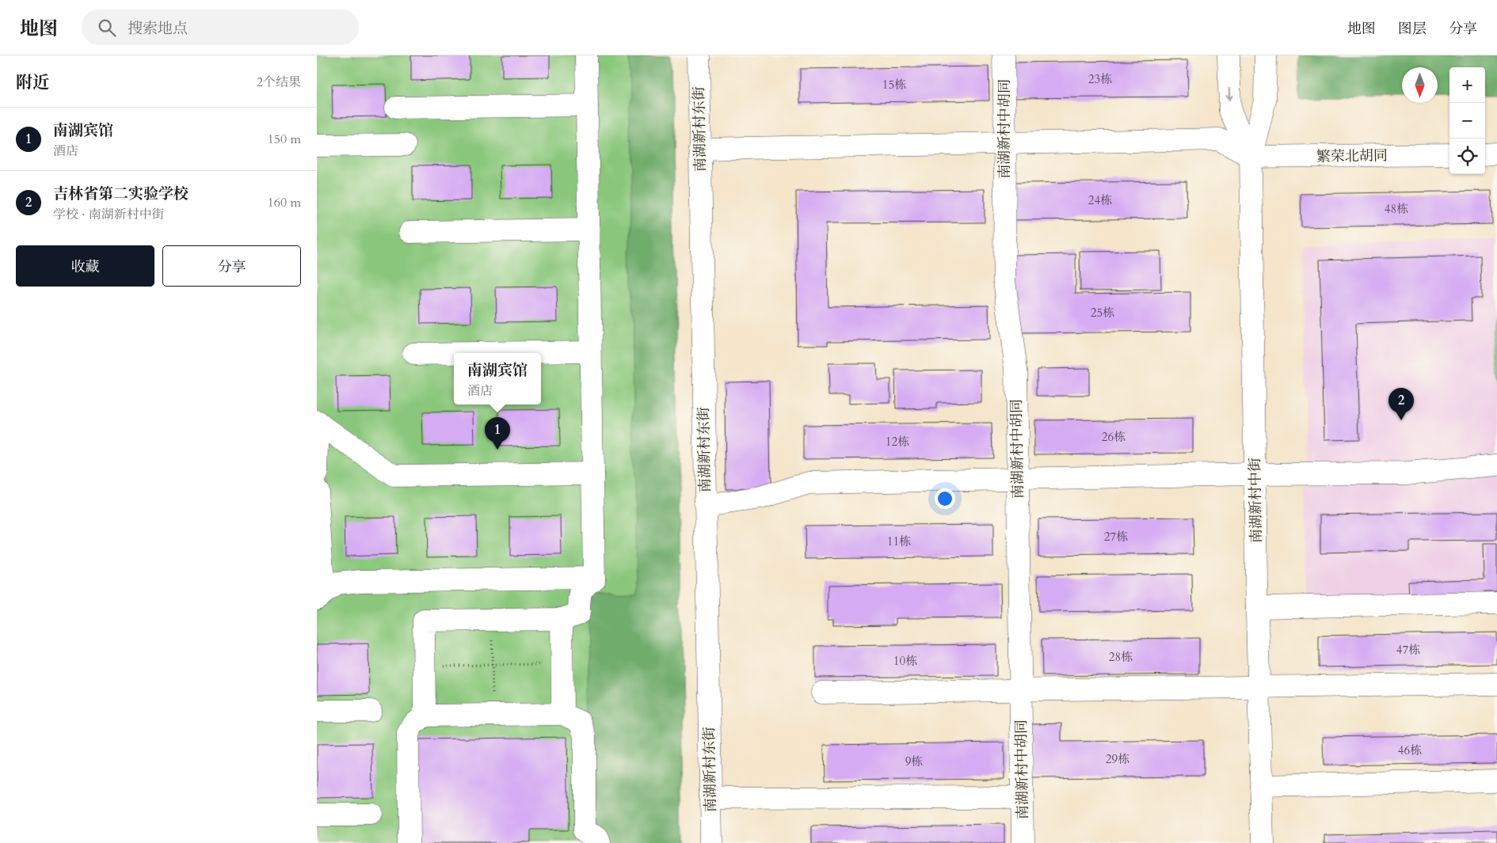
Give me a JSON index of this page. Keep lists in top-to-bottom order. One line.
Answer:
{"streets":{"street":["南湖新村东街","南湖新村中胡同","繁荣北胡同","南湖新村中街"]},"crossings":[["繁荣北胡同","南湖新村中街"]],"house_numbers":["23栋","15栋","24栋","48栋","25栋","26栋","12栋","27栋","11栋","47栋","28栋","10栋","46栋","29栋","9栋"],"north":"bottom","page":{"header":"地图","search":"搜索地点","nav":["地图","图层","分享"],"heading":["附近","2个结果"],"map_buttons":["+","−"],"list":[{"mark":"1","name":"南湖宾馆","note":"酒店","value":"150 m"},{"mark":"2","name":"吉林省第二实验学校","note":"学校 · 南湖新村中街","value":"160 m"}],"buttons":["收藏","分享"],"popup":["南湖宾馆","酒店"],"pins":["2","1"]}}
